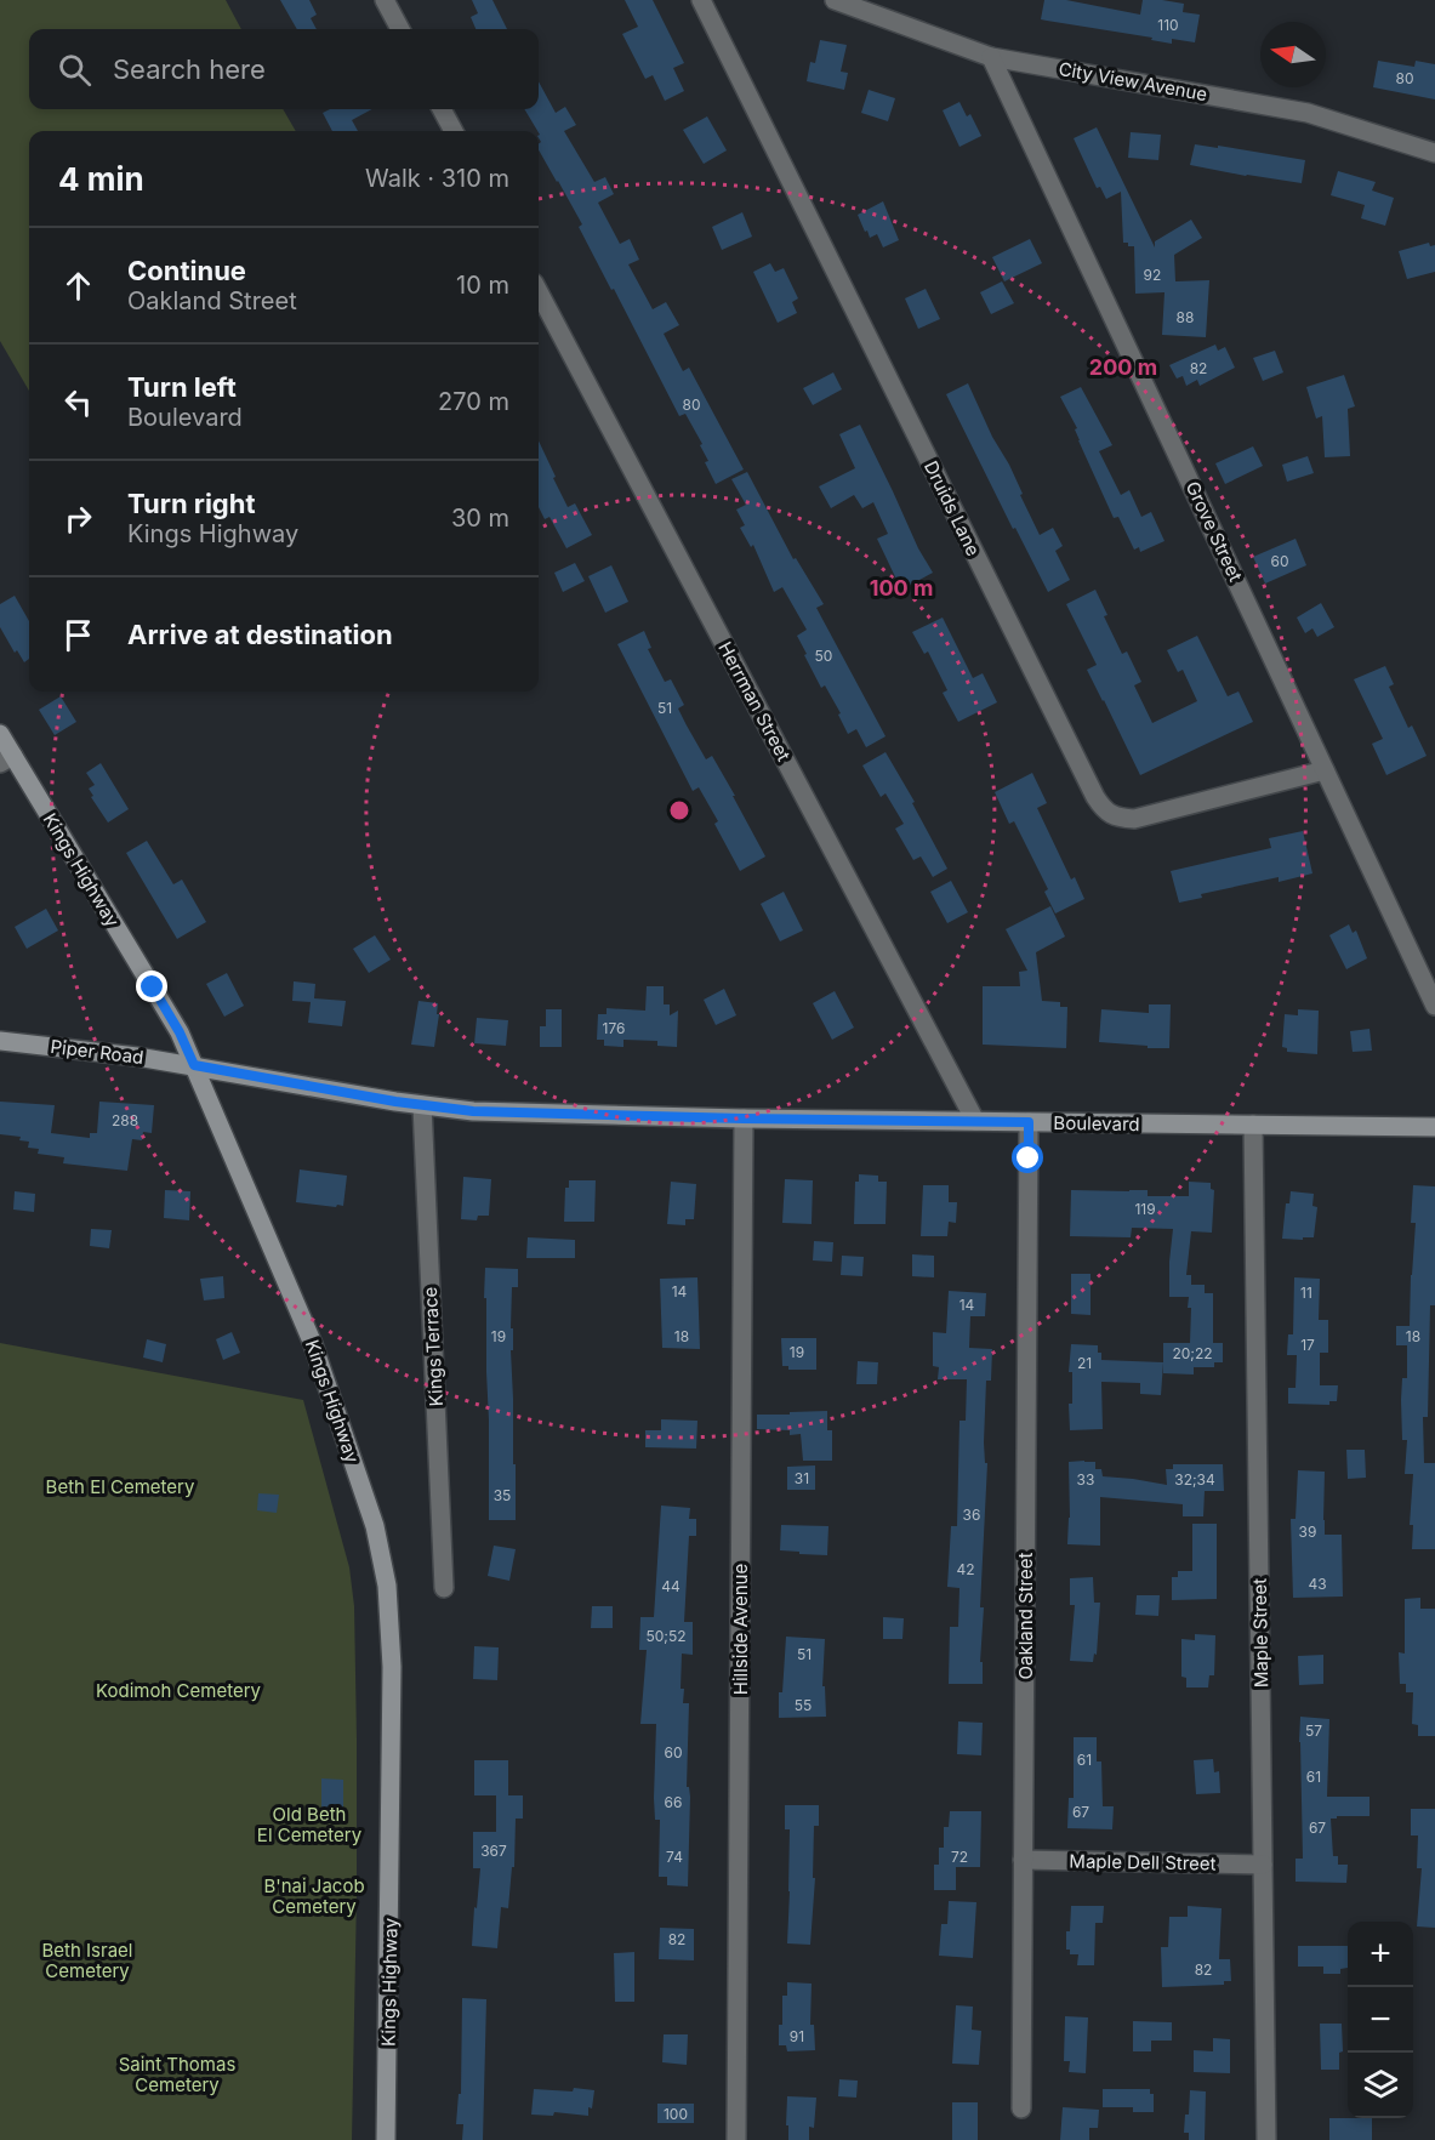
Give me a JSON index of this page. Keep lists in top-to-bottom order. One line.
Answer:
{"streets":{"main road":["Kings Highway","Piper Road","Boulevard"],"street":["City View Avenue","Druids Lane","Grove Street","Herrman Street","Kings Terrace","Oakland Street","Hillside Avenue","Maple Street","Maple Dell Street"]},"crossings":[["City View Avenue","Grove Street"],["Druids Lane","Grove Street"],["Herrman Street","Boulevard"],["Kings Highway","Piper Road"],["Kings Highway","Boulevard"],["Piper Road","Boulevard"],["Boulevard","Kings Terrace"],["Boulevard","Oakland Street"],["Boulevard","Hillside Avenue"],["Boulevard","Maple Street"],["Oakland Street","Maple Dell Street"],["Maple Street","Maple Dell Street"]],"parks":["Beth El Cemetery","Kodimoh Cemetery","Old Beth El Cemetery","B'nai Jacob Cemetery","Beth Israel Cemetery","Saint Thomas Cemetery"],"house_numbers":["110","80","92","88","82","80","60","50","51","176","288","119","14","11","14","19","18","18","17","19","20;22","21","31","33","32;34","35","36","39","42","43","44","50;52","51","55","57","60","61","61","66","67","67","367","74","72","82","82","91","100"],"north":"left","page":{"search":"Search here","heading":["4 min","Walk · 310 m"],"list":[["Continue","Oakland Street","10 m"],["Turn left","Boulevard","270 m"],["Turn right","Kings Highway","30 m"],"Arrive at destination"],"map_buttons":["+","−"]},"rings":["200 m","100 m"]}
